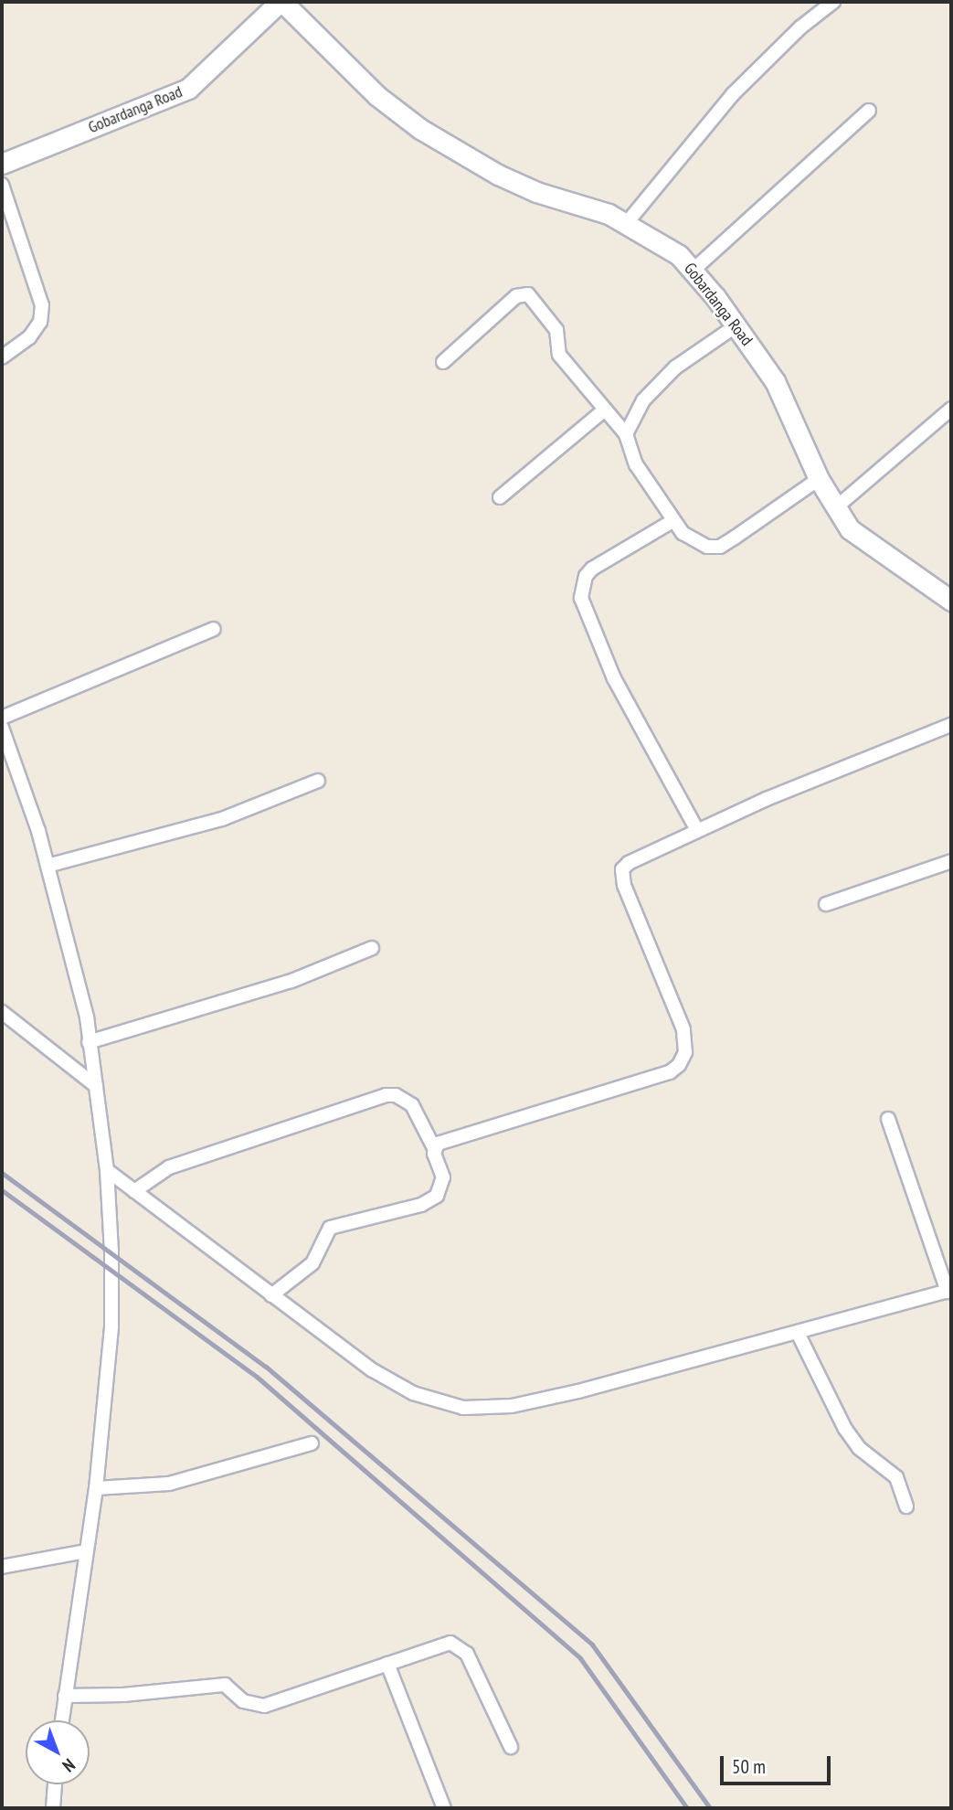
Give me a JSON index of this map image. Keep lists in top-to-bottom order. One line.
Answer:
{"streets":{"main road":["Gobardanga Road"]},"scale_bar":"50 m","north":"bottom right"}
